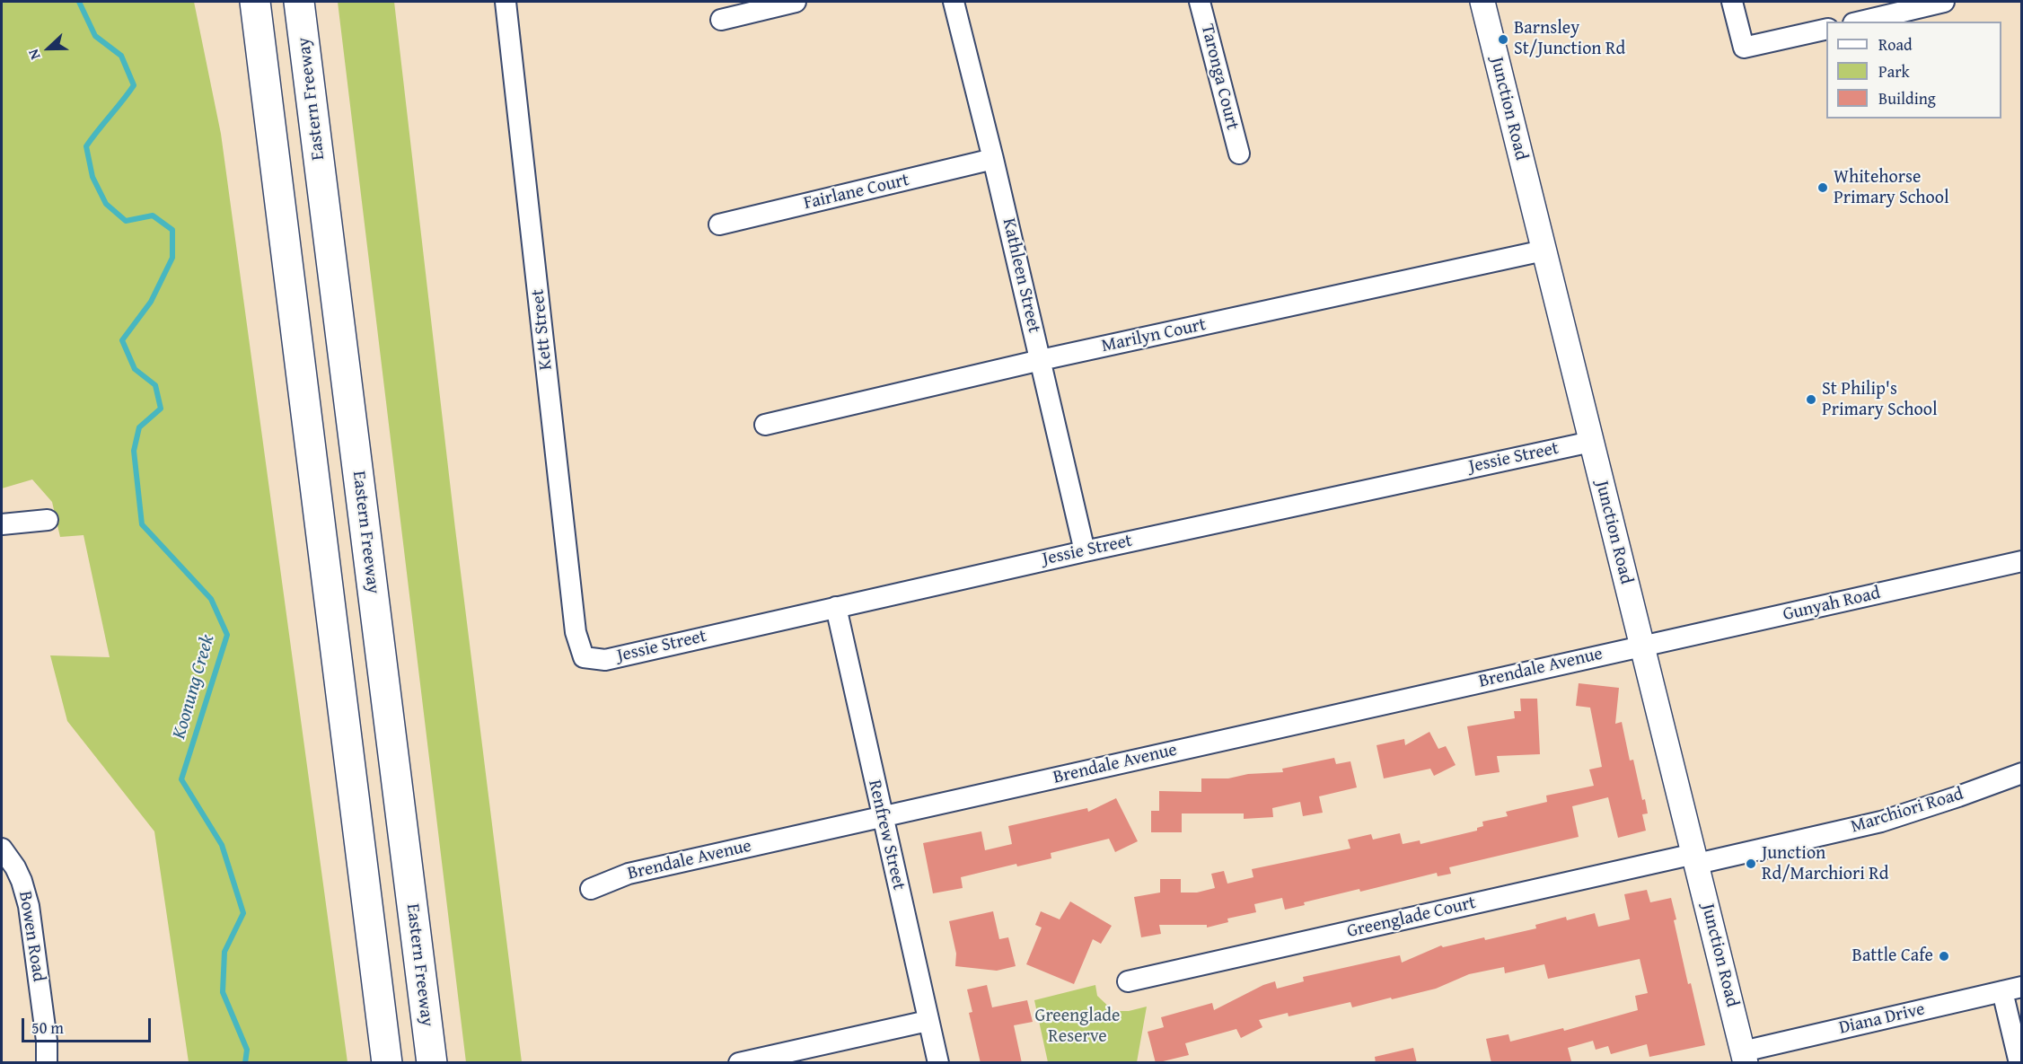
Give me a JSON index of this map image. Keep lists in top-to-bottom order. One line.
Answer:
{"streets":{"highway":["Eastern Freeway"],"street":["Taronga Court","Junction Road","Fairlane Court","Kathleen Street","Kett Street","Marilyn Court","Jessie Street","Gunyah Road","Brendale Avenue","Marchiori Road","Renfrew Street","Greenglade Court","Bowen Road","Diana Drive"]},"crossings":[["Junction Road","Marilyn Court"],["Junction Road","Jessie Street"],["Junction Road","Gunyah Road"],["Junction Road","Brendale Avenue"],["Junction Road","Marchiori Road"],["Junction Road","Greenglade Court"],["Junction Road","Diana Drive"],["Fairlane Court","Kathleen Street"],["Kathleen Street","Marilyn Court"],["Kathleen Street","Jessie Street"],["Kett Street","Jessie Street"],["Jessie Street","Renfrew Street"],["Gunyah Road","Brendale Avenue"],["Brendale Avenue","Renfrew Street"],["Marchiori Road","Greenglade Court"]],"water":["Koonung Creek"],"parks":["Greenglade Reserve"],"places":["Barnsley St/Junction Rd","Whitehorse Primary School","St Philip's Primary School","Junction Rd/Marchiori Rd","Battle Cafe"],"legend":["Road","Park","Building"],"scale_bar":"50 m","north":"left"}
